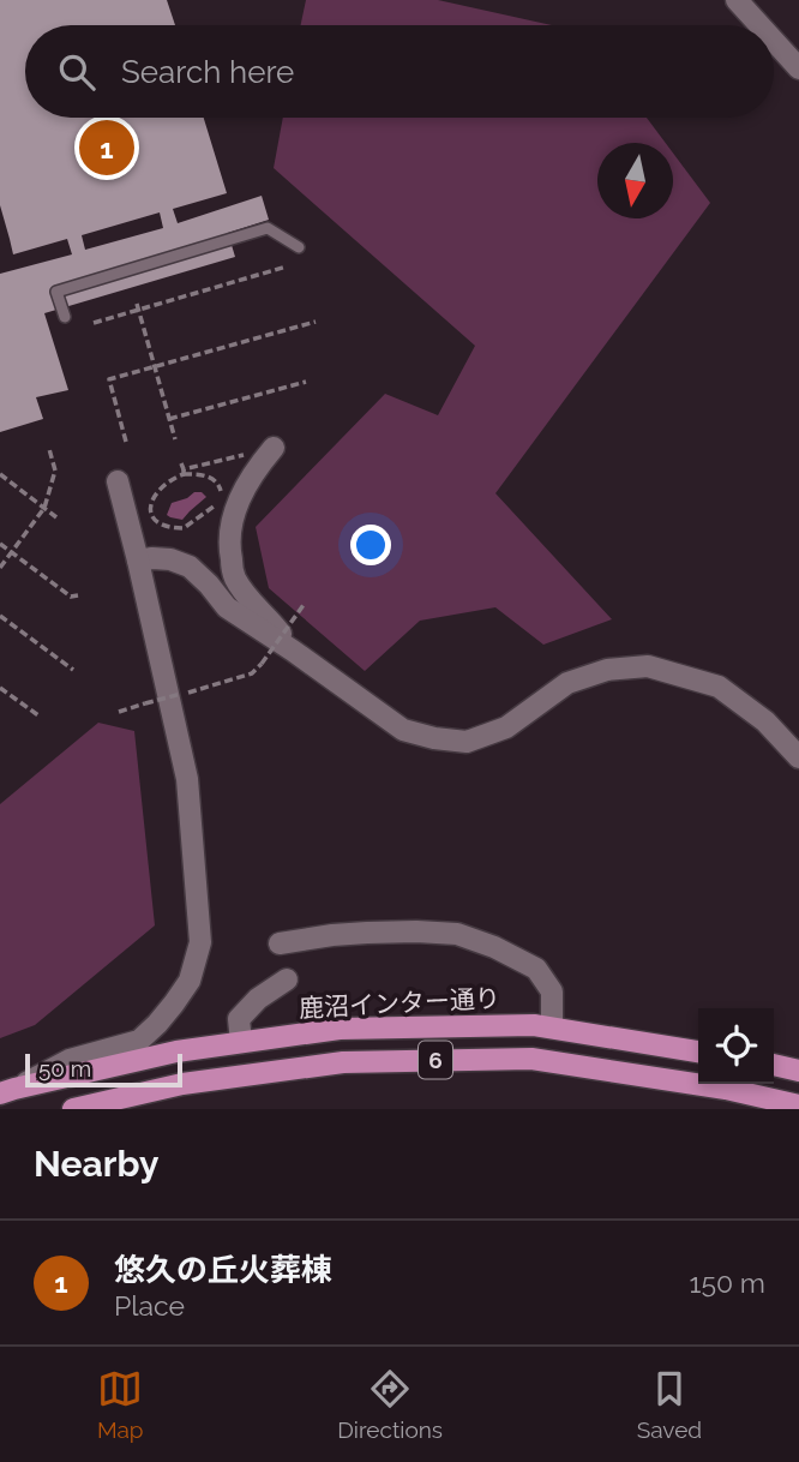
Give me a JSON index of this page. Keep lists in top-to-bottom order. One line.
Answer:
{"streets":{"main road":["鹿沼インター通り","6"]},"scale_bar":"50 m","north":"bottom","page":{"search":"Search here","pins":"1","scale":"50 m","heading":"Nearby","list":[{"mark":"1","name":"悠久の丘火葬棟","note":"Place","value":"150 m"}],"nav":["Map","Directions","Saved"]}}
